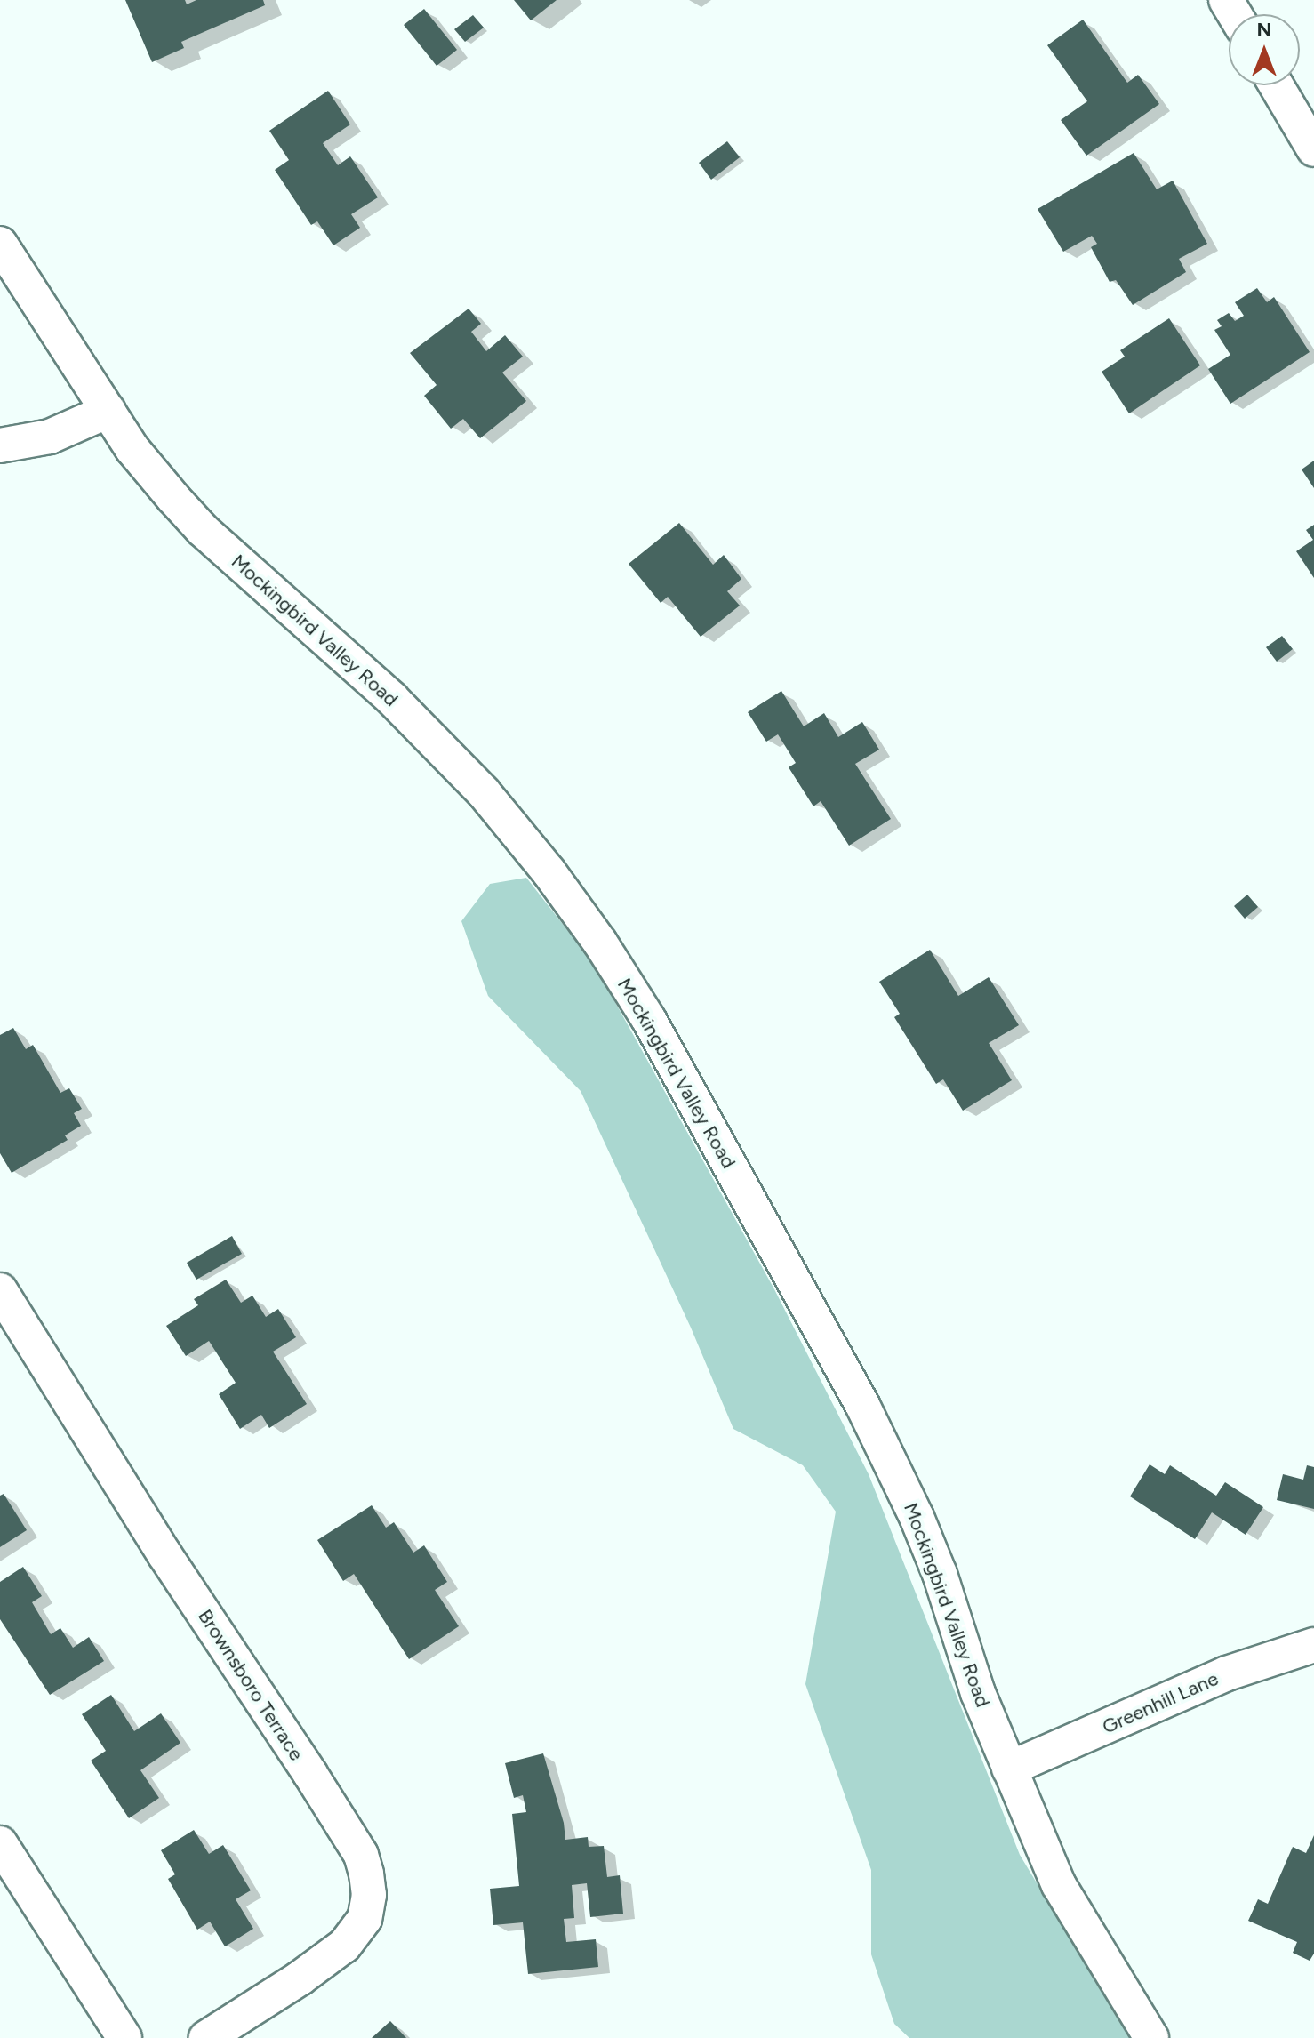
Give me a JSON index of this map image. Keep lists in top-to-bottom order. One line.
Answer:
{"streets":{"street":["Mockingbird Valley Road","Brownsboro Terrace","Greenhill Lane"]},"crossings":[["Mockingbird Valley Road","Greenhill Lane"]],"north":"top"}
